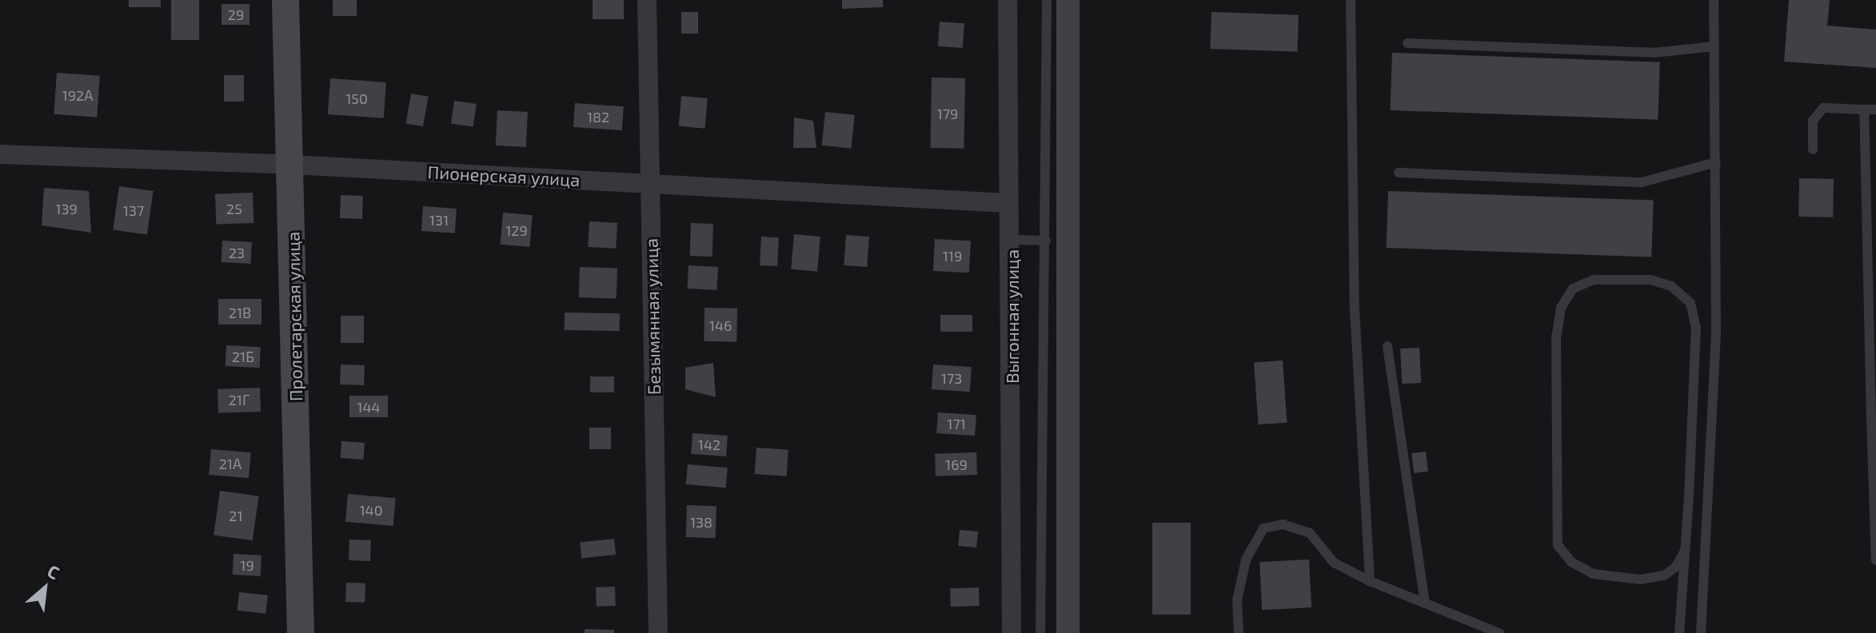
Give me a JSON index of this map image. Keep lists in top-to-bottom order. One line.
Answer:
{"streets":{"street":["Пионерская улица","Пролетарская улица","Безымянная улица","Выгонная улица"]},"crossings":[["Пионерская улица","Пролетарская улица"],["Пионерская улица","Безымянная улица"],["Пионерская улица","Выгонная улица"]],"house_numbers":["29","192А","150","179","182","139","25","137","131","129","23","119","21В","146","21Б","173","21Г","144","171","142","21А","169","140","21","138","19"],"north":"top right"}
